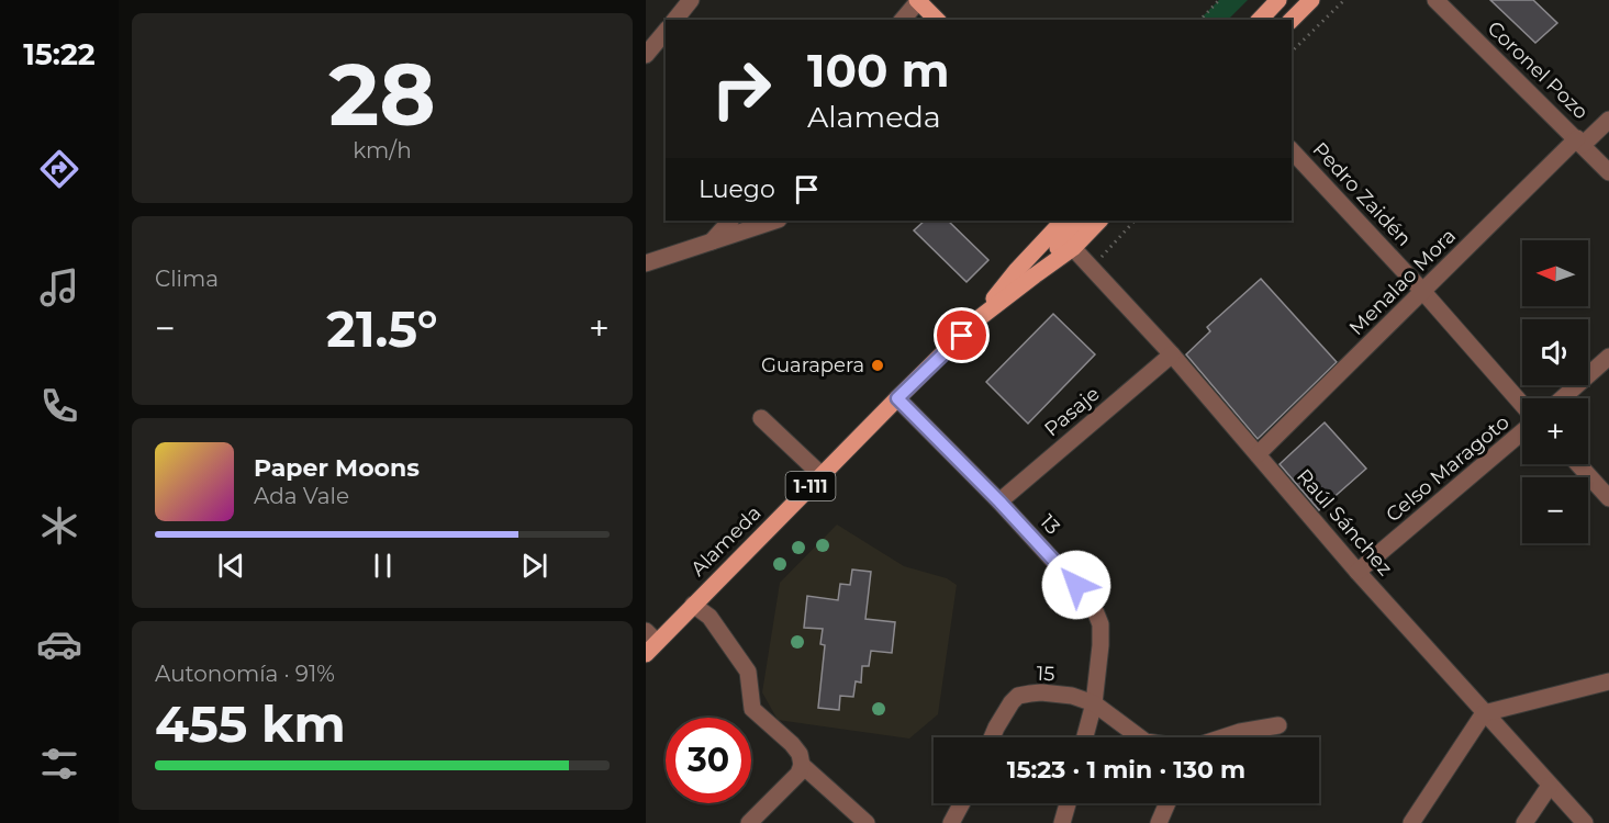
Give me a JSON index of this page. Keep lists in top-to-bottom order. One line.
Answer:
{"streets":{"main road":["1-111","Alameda"],"street":["Coronel Pozo","Pedro Zaidén","Menalao Mora","Pasaje","Celso Maragoto","Raúl Sánchez","13","15"]},"crossings":[["Coronel Pozo","Menalao Mora"],["Pedro Zaidén","Menalao Mora"],["Menalao Mora","Raúl Sánchez"],["Pasaje","Raúl Sánchez"],["Pasaje","13"],["Celso Maragoto","Raúl Sánchez"],["Raúl Sánchez","Alameda"],["13","Alameda"],["13","15"]],"places":["Guarapera"],"north":"left","page":{"tabs":"15:22","tile":[["28","km/h"],"Clima",["Autonomía · 91%","455 km"]],"turn":["100 m","Alameda"],"then":"Luego","map_buttons":["+","−"],"heat":["−","21.5°","+"],"song":["Paper Moons","Ada Vale"],"limit":"30","trip":"15:23 · 1 min · 130 m"}}
